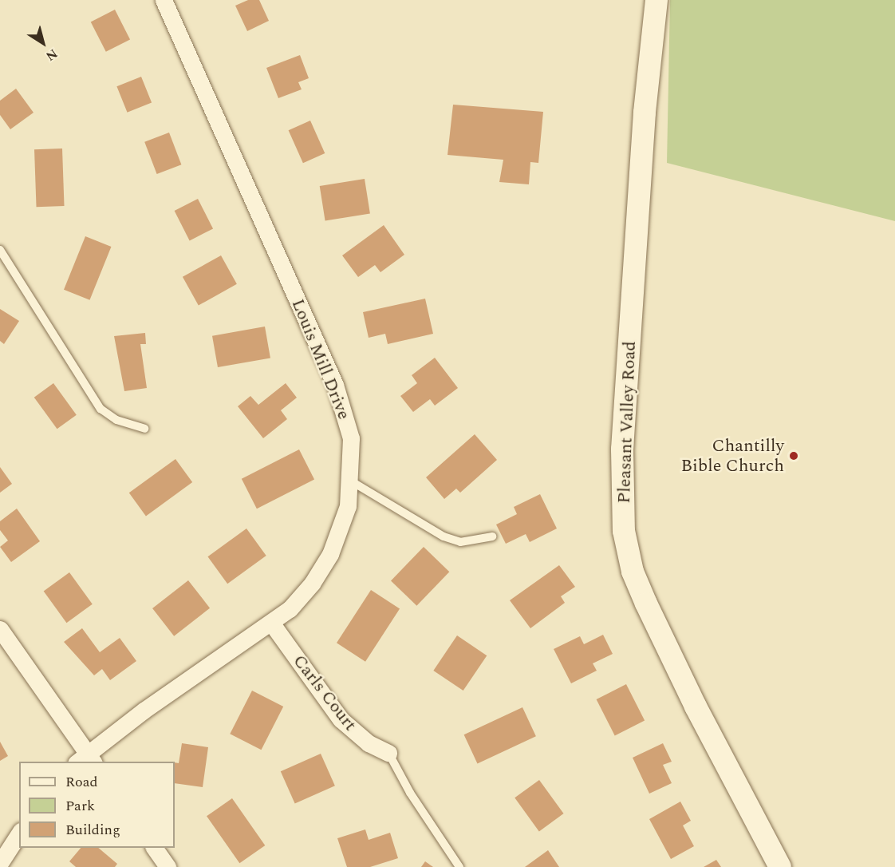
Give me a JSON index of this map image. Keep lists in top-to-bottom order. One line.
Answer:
{"streets":{"main road":["Pleasant Valley Road"],"street":["Louis Mill Drive","Carls Court"]},"crossings":[["Louis Mill Drive","Carls Court"]],"places":["Chantilly Bible Church"],"legend":["Road","Park","Building"],"north":"bottom right"}
